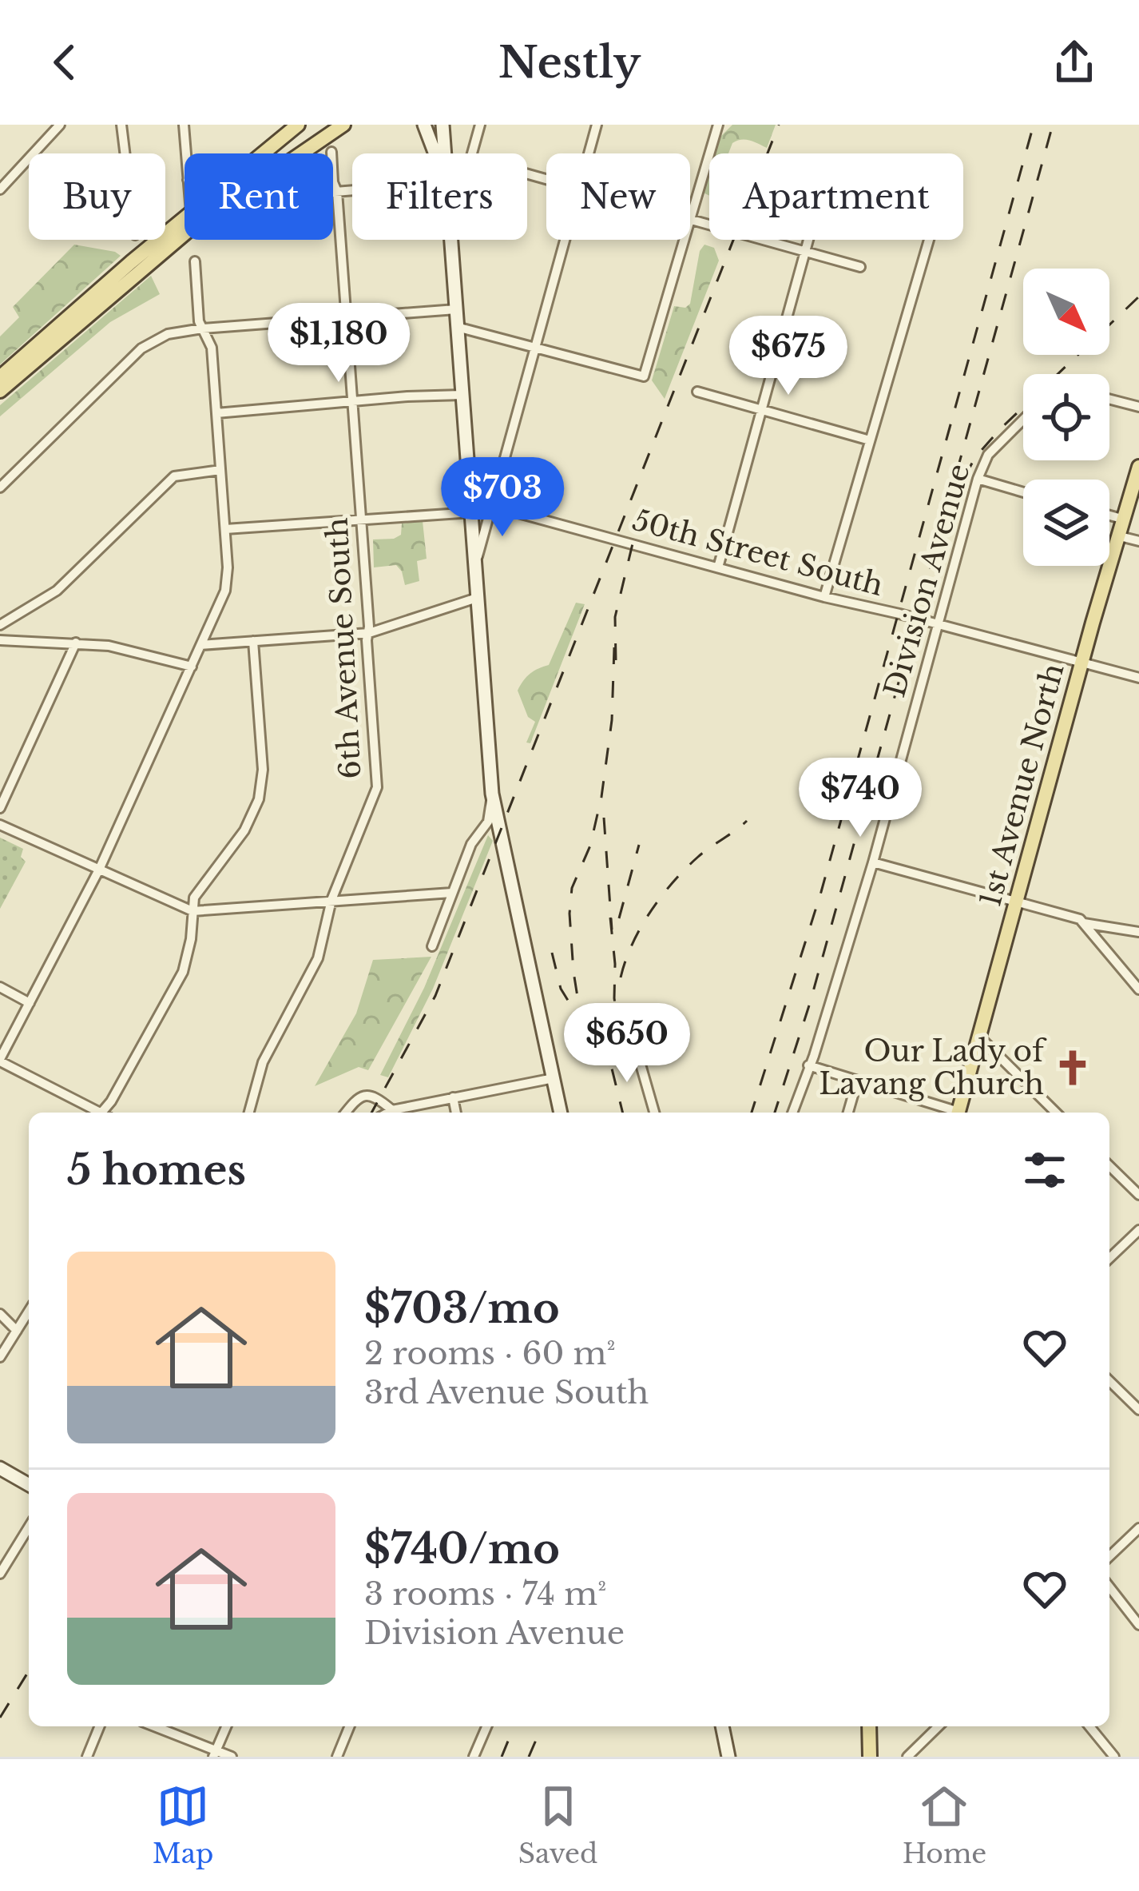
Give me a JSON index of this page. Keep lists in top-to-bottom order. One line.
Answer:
{"streets":{"main road":["1st Avenue North"],"street":["50th Street South","Division Avenue","6th Avenue South"]},"crossings":[["50th Street South","Division Avenue"],["50th Street South","1st Avenue North"]],"places":{"church":["Our Lady of Lavang Church"]},"north":"bottom right","page":{"header":"Nestly","chip":["Buy","Rent","Filters","New","Apartment"],"price":["$1,180","$675","$703","$740","$650"],"heading":"5 homes","list":[{"name":"$703/mo","note":"2 rooms · 60 m² · 3rd Avenue South"},{"name":"$740/mo","note":"3 rooms · 74 m² · Division Avenue"}],"tabs":["Map","Saved","Home"]}}
